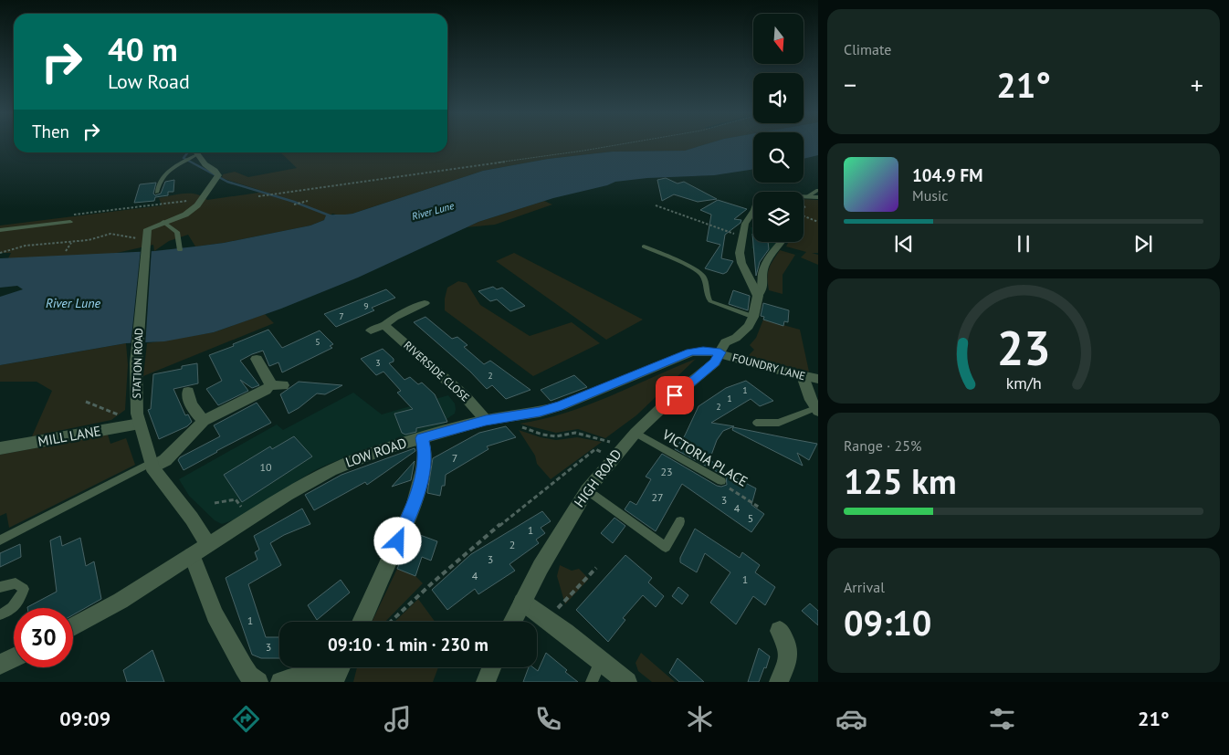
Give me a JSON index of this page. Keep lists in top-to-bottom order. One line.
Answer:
{"streets":{"street":["STATION ROAD","FOUNDRY LANE","RIVERSIDE CLOSE","MILL LANE","LOW ROAD","HIGH ROAD"],"lane":["VICTORIA PLACE"]},"crossings":[["STATION ROAD","MILL LANE"],["STATION ROAD","LOW ROAD"],["FOUNDRY LANE","LOW ROAD"],["FOUNDRY LANE","HIGH ROAD"],["RIVERSIDE CLOSE","LOW ROAD"],["LOW ROAD","HIGH ROAD"],["VICTORIA PLACE","HIGH ROAD"]],"water":["River Lune"],"house_numbers":["9","7","5","3","2","1","1","2","7","10","23","27","3","4","5","1","2","3","4","1","1","3"],"north":"bottom","page":{"tile":["Climate",["Range · 25%","125 km"],["Arrival","09:10"]],"turn":["40 m","Low Road"],"heat":["−","21°","+"],"then":"Then","song":["104.9 FM","Music"],"limit":"30","trip":"09:10 · 1 min · 230 m","tabs":["09:09","21°"],"gauge":["23","km/h"]}}
